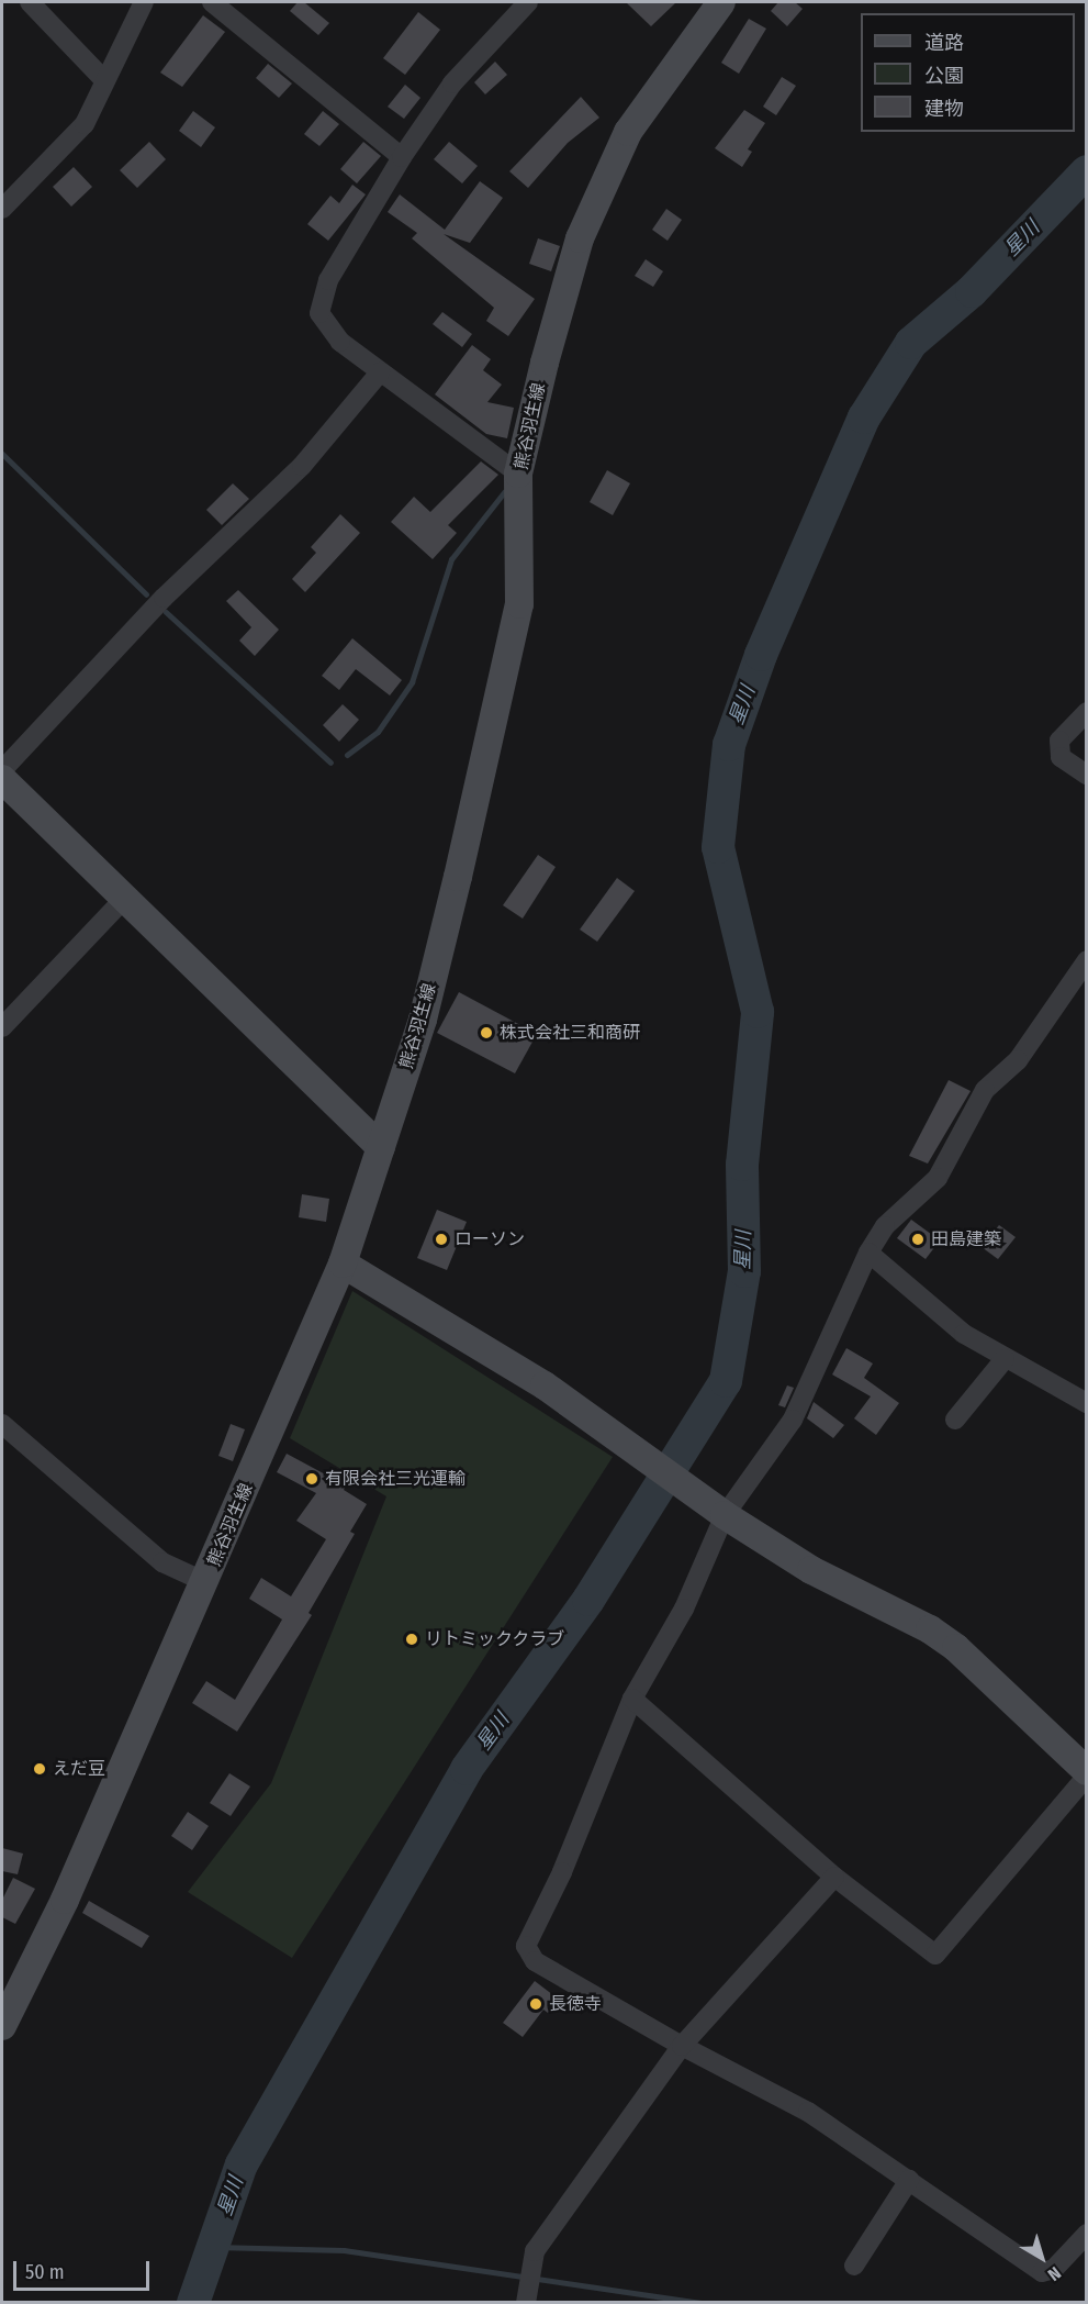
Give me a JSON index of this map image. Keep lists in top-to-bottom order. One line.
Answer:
{"streets":{"main road":["熊谷羽生線"]},"water":["星川"],"places":["株式会社三和商研","ローソン","田島建築","有限会社三光運輸","リトミッククラブ","えだ豆","長徳寺"],"legend":["道路","公園","建物"],"scale_bar":"50 m","north":"bottom right"}
